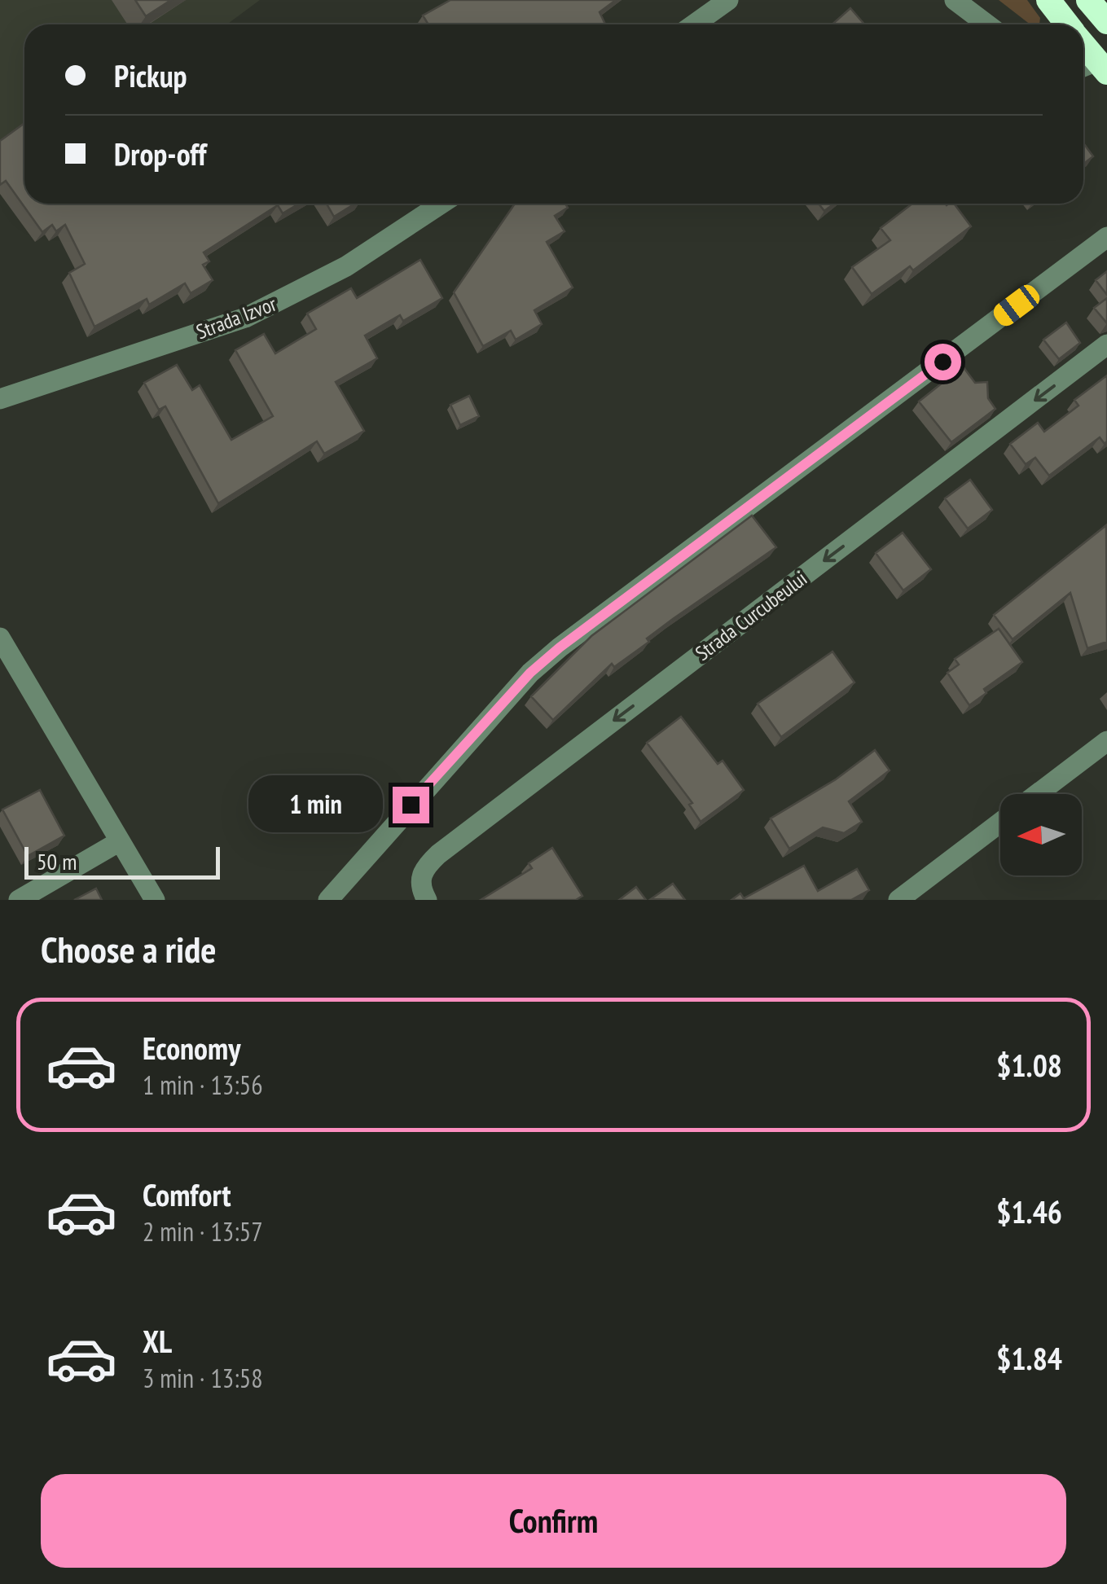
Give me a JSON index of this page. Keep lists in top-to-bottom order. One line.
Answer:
{"streets":{"street":["Strada Izvor","Strada Curcubeului"]},"scale_bar":"50 m","north":"left","page":{"banner":["Pickup","Drop-off"],"bubble":"1 min","scale":"50 m","heading":"Choose a ride","list":[{"name":"Economy","note":"1 min · 13:56","value":"$1.08"},{"name":"Comfort","note":"2 min · 13:57","value":"$1.46"},{"name":"XL","note":"3 min · 13:58","value":"$1.84"}],"buttons":"Confirm"}}
